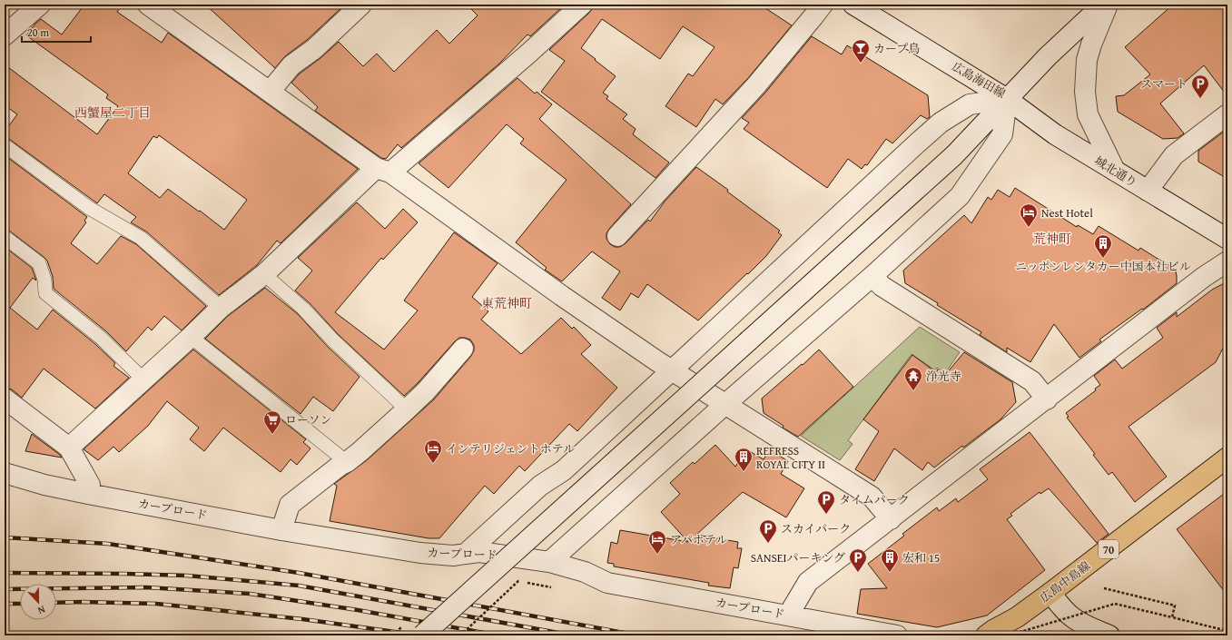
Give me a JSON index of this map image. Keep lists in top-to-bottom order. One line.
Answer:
{"streets":{"main road":["70","広島中島線"],"street":["広島海田線","城北通り","カープロード"]},"crossings":[["広島海田線","城北通り"]],"districts":["西蟹屋二丁目","荒神町","東荒神町"],"places":{"bar":["カープ鳥"],"parking":["スマート","タイムパーク","スカイパーク","SANSEIパーキング"],"hotel":["Nest Hotel","インテリジェントホテル","アパホテル"],"building":["ニッポンレンタカー中国本社ビル","REFRESS ROYAL CITY II","宏和 15"],"temple":["浄光寺"],"supermarket":["ローソン"]},"scale_bar":"20 m","north":"bottom"}
